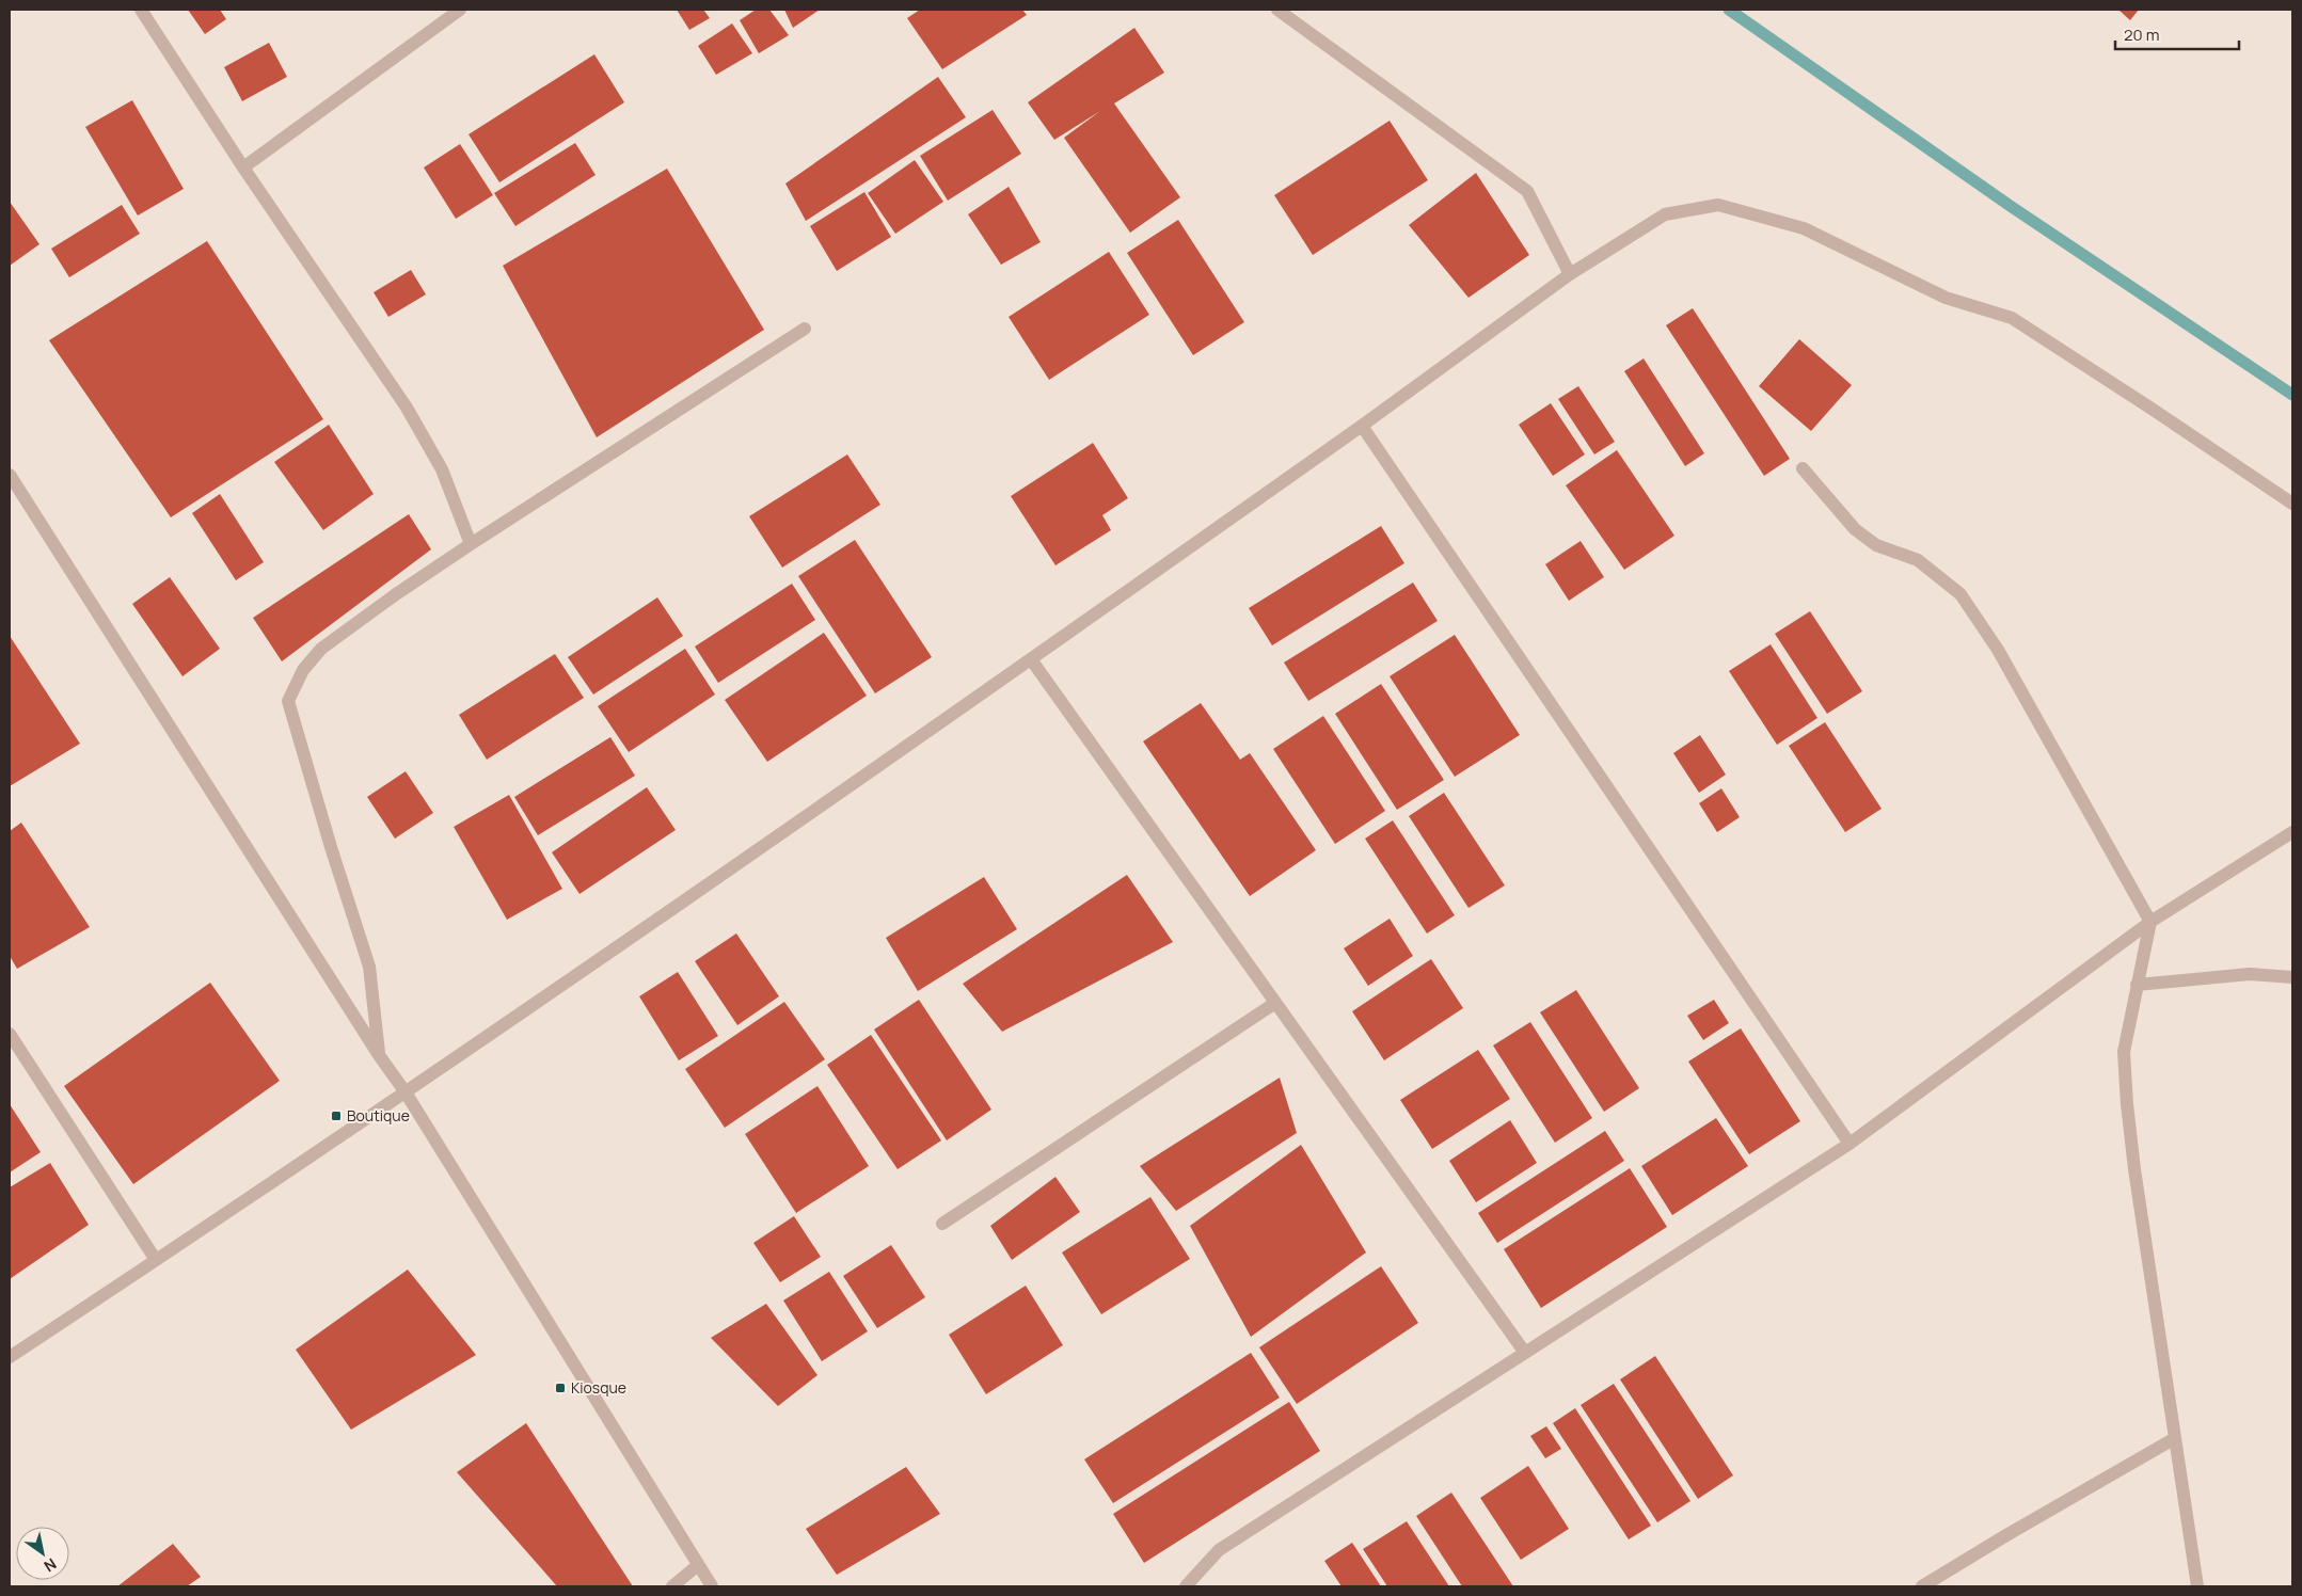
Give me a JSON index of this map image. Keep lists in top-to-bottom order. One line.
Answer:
{"places":{"transit":["Boutique","Kiosque"]},"scale_bar":"20 m","north":"bottom right"}
